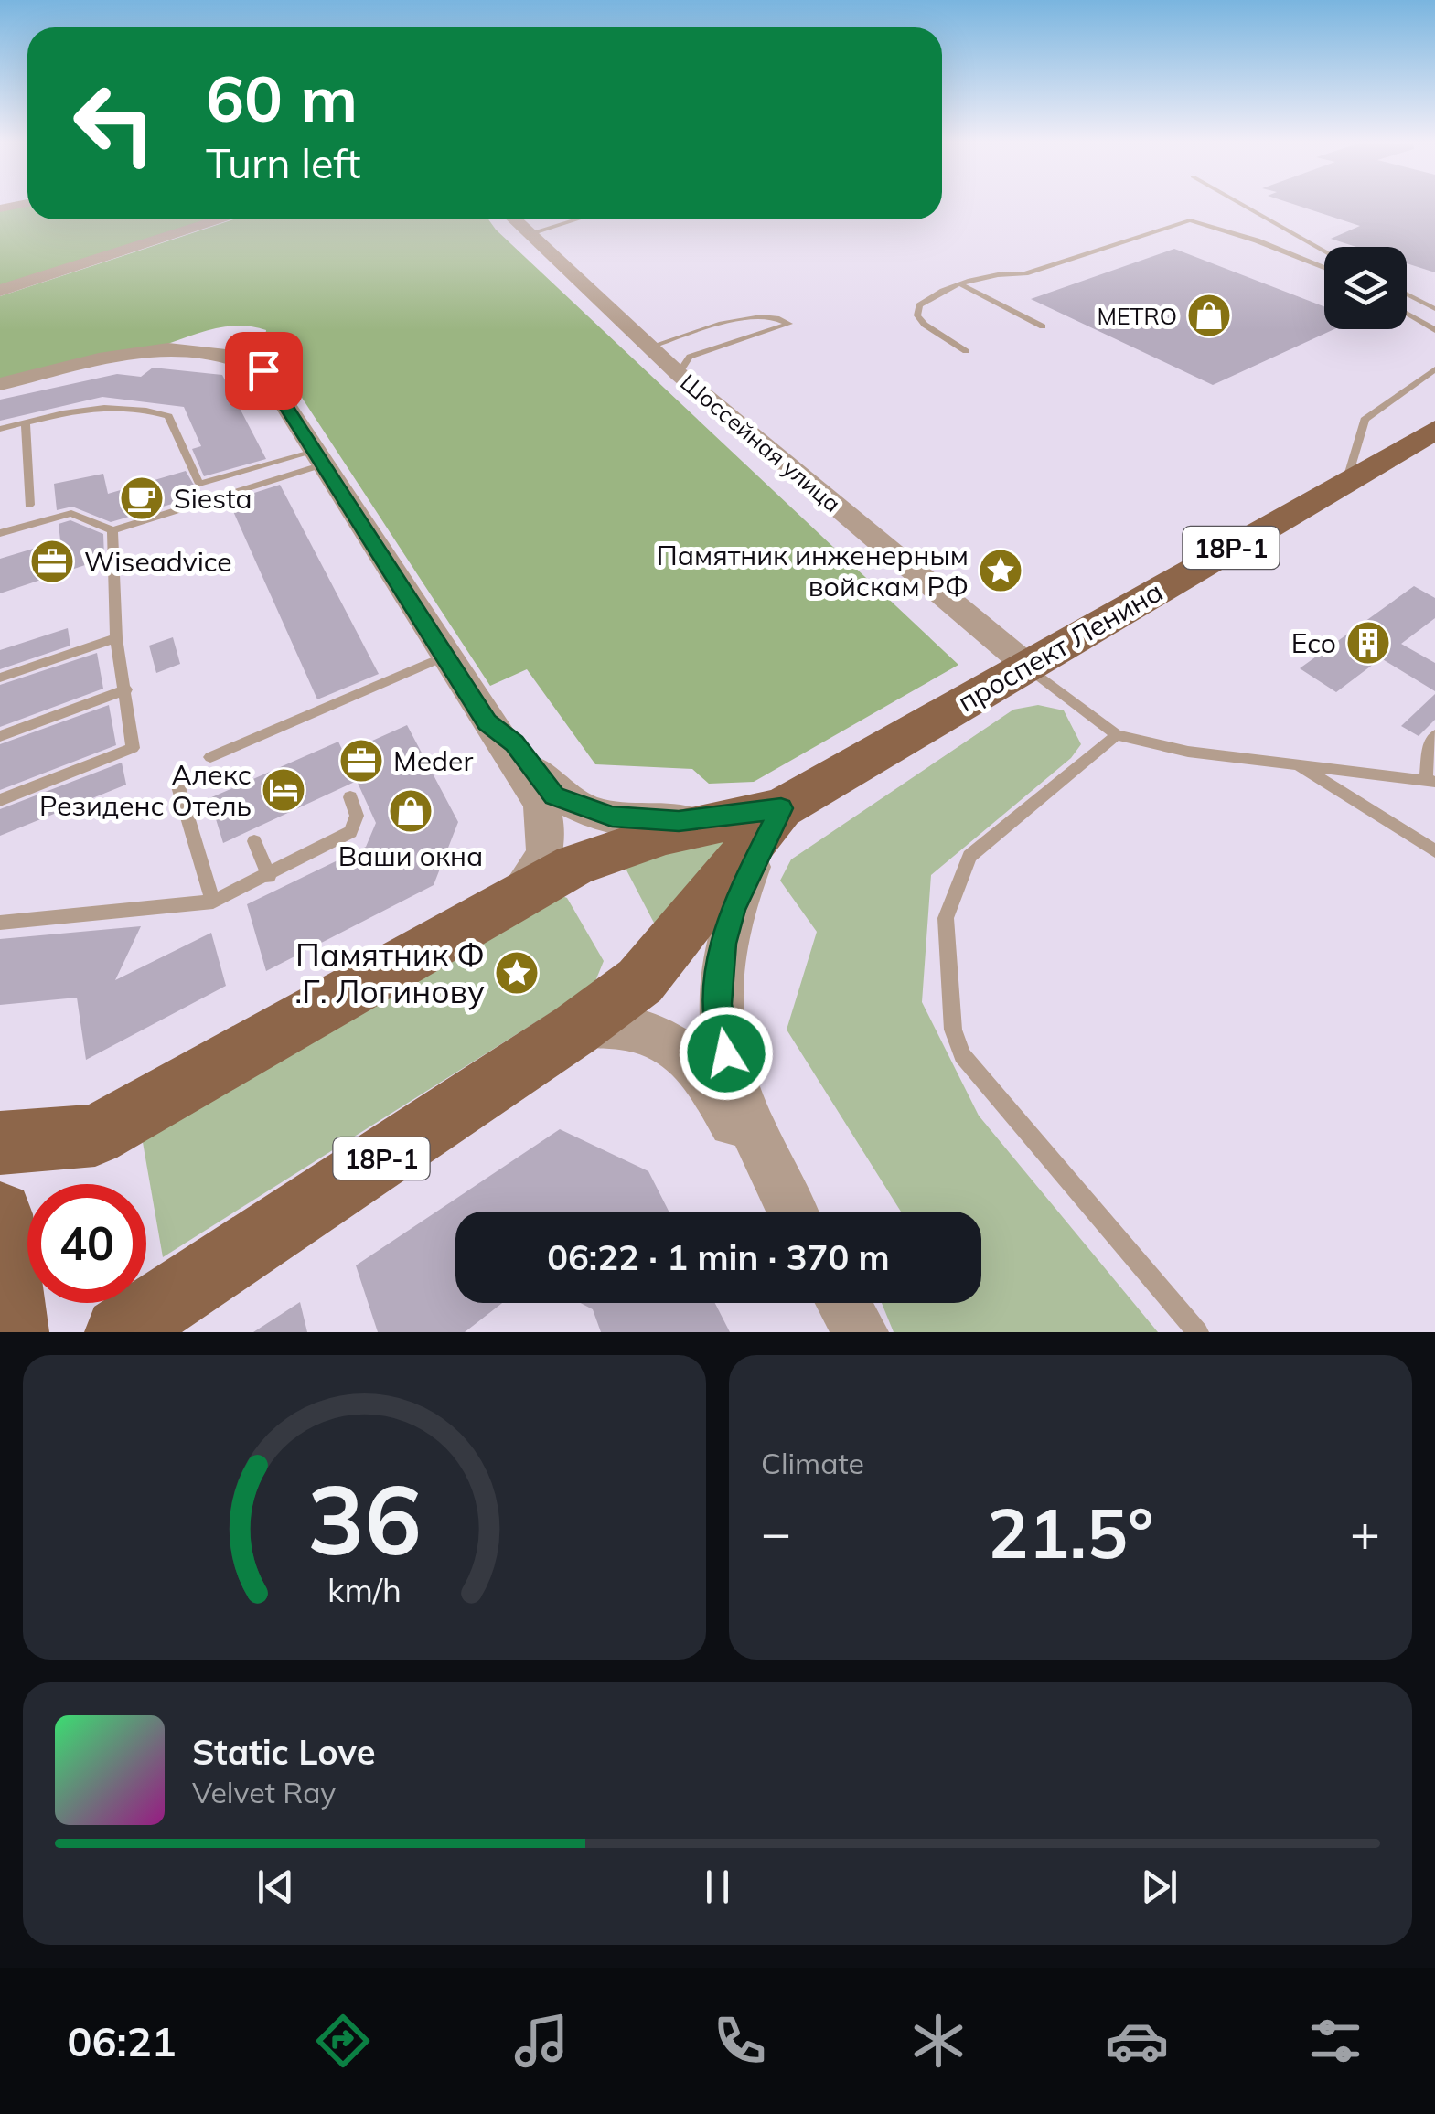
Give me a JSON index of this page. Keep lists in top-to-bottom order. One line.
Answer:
{"streets":{"main road":["18Р-1","проспект Ленина"],"street":["Шоссейная улица"]},"crossings":[["Шоссейная улица","проспект Ленина"]],"places":{"shop":["METRO","Ваши окна"],"cafe":["Siesta"],"office":["Wiseadvice","Meder"],"place":["Памятник инженерным войскам РФ","Памятник Ф .Г. Логинову"],"building":["Eco"],"hotel":["Алекс Резиденс Отель"]},"page":{"turn":["60 m","Turn left"],"limit":"40","trip":"06:22 · 1 min · 370 m","tile":"Climate","heat":["−","21.5°","+"],"song":["Static Love","Velvet Ray"],"tabs":"06:21","gauge":["36","km/h"]}}
